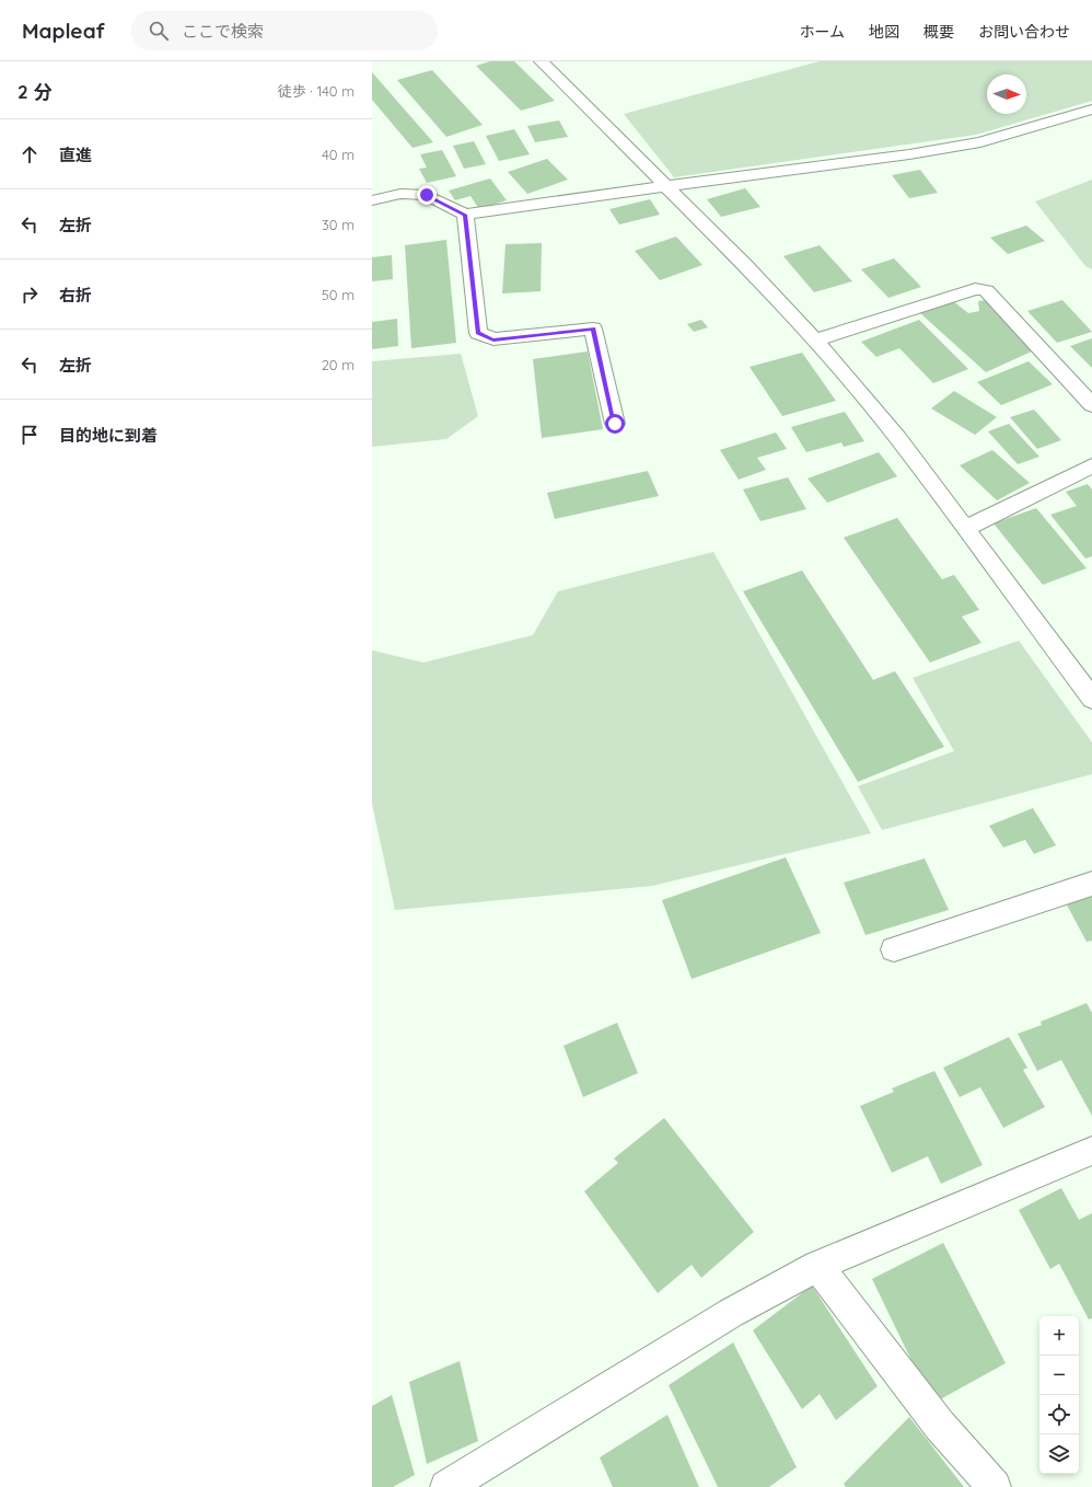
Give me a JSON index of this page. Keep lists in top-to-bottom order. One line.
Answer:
{"north":"right","page":{"header":"Mapleaf","search":"ここで検索","nav":["ホーム","地図","概要","お問い合わせ"],"heading":["2 分","徒歩 · 140 m"],"list":[["直進","40 m"],["左折","30 m"],["右折","50 m"],["左折","20 m"],"目的地に到着"],"map_buttons":["+","−"]}}
